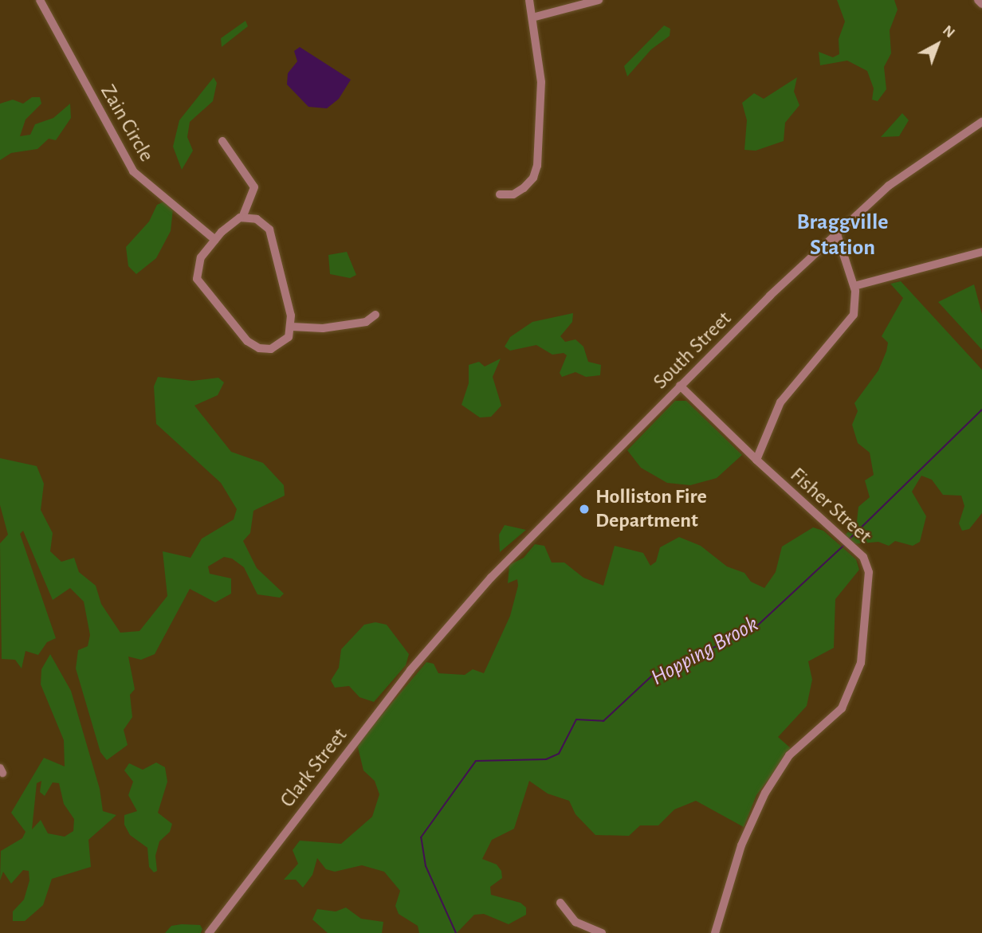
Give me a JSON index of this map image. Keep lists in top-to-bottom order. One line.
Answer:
{"streets":{"street":["Zain Circle","South Street","Fisher Street","Clark Street"]},"crossings":[["South Street","Fisher Street"],["South Street","Clark Street"]],"districts":["Braggville Station"],"water":["Hopping Brook"],"places":["Holliston Fire Department"],"north":"top right"}
